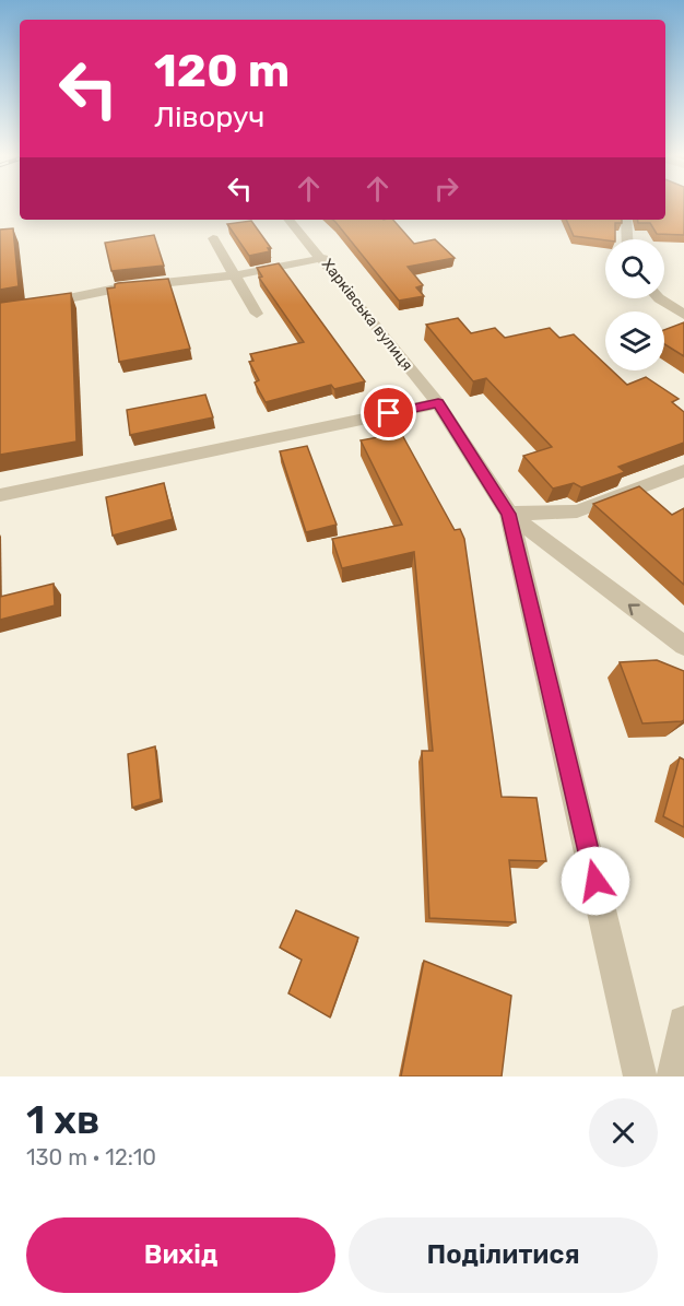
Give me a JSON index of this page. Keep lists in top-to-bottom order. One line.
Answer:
{"streets":{"street":["Харківська вулиця"]},"page":{"turn":["120 m","Ліворуч"],"heading":["1 хв","130 m · 12:10"],"buttons":["Вихід","Поділитися"]}}
